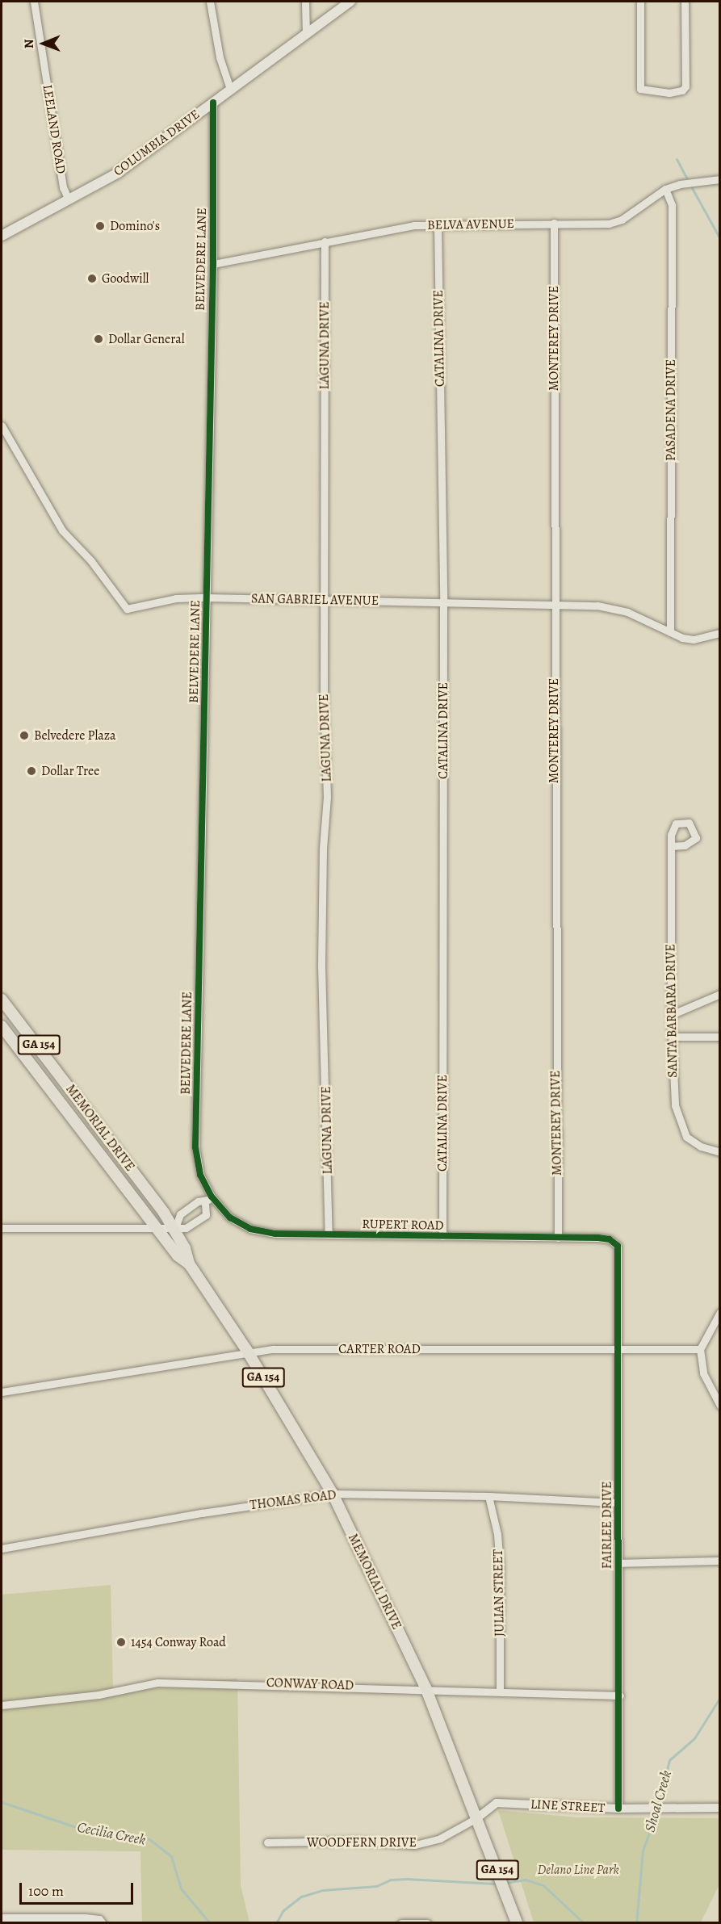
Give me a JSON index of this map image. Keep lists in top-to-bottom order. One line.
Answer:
{"streets":{"main road":["COLUMBIA DRIVE","GA 154","MEMORIAL DRIVE"],"street":["LEELAND ROAD","BELVA AVENUE","BELVEDERE LANE","CATALINA DRIVE","MONTEREY DRIVE","LAGUNA DRIVE","PASADENA DRIVE","SAN GABRIEL AVENUE","SANTA BARBARA DRIVE","RUPERT ROAD","CARTER ROAD","THOMAS ROAD","FAIRLEE DRIVE","JULIAN STREET","CONWAY ROAD","LINE STREET","WOODFERN DRIVE"]},"crossings":[["LEELAND ROAD","COLUMBIA DRIVE"],["COLUMBIA DRIVE","BELVEDERE LANE"],["BELVA AVENUE","BELVEDERE LANE"],["BELVA AVENUE","CATALINA DRIVE"],["BELVA AVENUE","MONTEREY DRIVE"],["BELVA AVENUE","LAGUNA DRIVE"],["BELVA AVENUE","PASADENA DRIVE"],["BELVEDERE LANE","SAN GABRIEL AVENUE"],["BELVEDERE LANE","RUPERT ROAD"],["CATALINA DRIVE","SAN GABRIEL AVENUE"],["CATALINA DRIVE","RUPERT ROAD"],["MONTEREY DRIVE","SAN GABRIEL AVENUE"],["MONTEREY DRIVE","RUPERT ROAD"],["LAGUNA DRIVE","SAN GABRIEL AVENUE"],["LAGUNA DRIVE","RUPERT ROAD"],["PASADENA DRIVE","SAN GABRIEL AVENUE"],["MEMORIAL DRIVE","CARTER ROAD"],["MEMORIAL DRIVE","THOMAS ROAD"],["MEMORIAL DRIVE","CONWAY ROAD"],["MEMORIAL DRIVE","LINE STREET"],["MEMORIAL DRIVE","WOODFERN DRIVE"],["RUPERT ROAD","FAIRLEE DRIVE"],["CARTER ROAD","FAIRLEE DRIVE"],["THOMAS ROAD","FAIRLEE DRIVE"],["THOMAS ROAD","JULIAN STREET"],["FAIRLEE DRIVE","CONWAY ROAD"],["FAIRLEE DRIVE","LINE STREET"],["JULIAN STREET","CONWAY ROAD"],["LINE STREET","WOODFERN DRIVE"]],"water":["Shoal Creek","Cecilia Creek"],"parks":["Delano Line Park"],"places":["Domino's","Goodwill","Dollar General","Belvedere Plaza","Dollar Tree","1454 Conway Road"],"scale_bar":"100 m","north":"left"}
